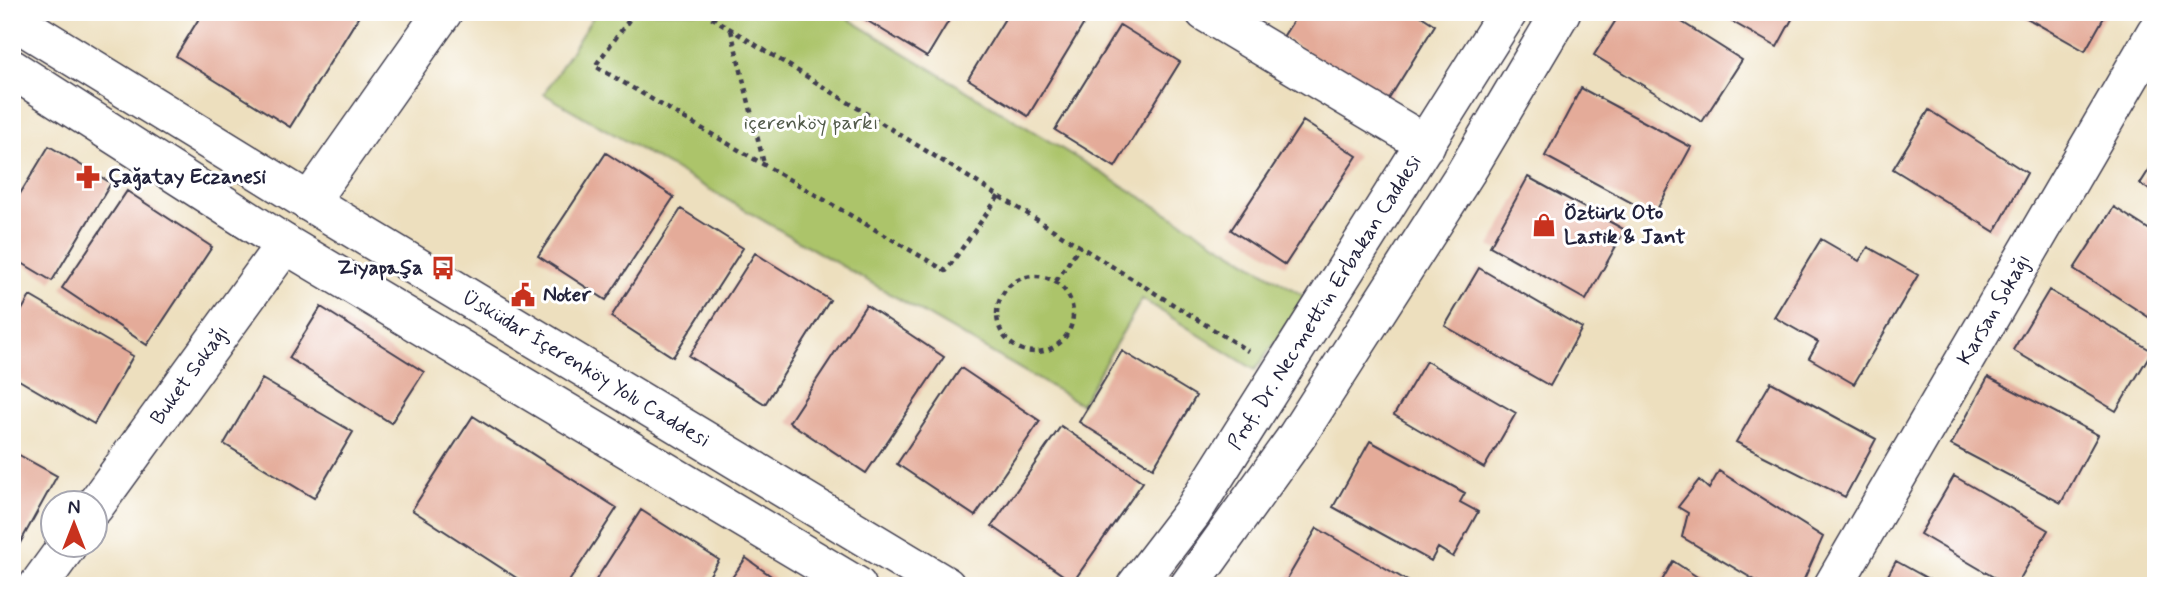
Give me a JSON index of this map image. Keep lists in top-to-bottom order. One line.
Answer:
{"streets":{"main road":["Prof. Dr. Necmettin Erbakan Caddesi","Karsan Sokağı","Üsküdar İçerenköy Yolu Caddesi","Buket Sokağı"]},"parks":["içerenköy parkı"],"places":{"pharmacy":["Çağatay Eczanesi"],"shop":["Öztürk Oto Lastik & Jant"],"bus stop":["Ziyapaşa"],"public building":["Noter"]},"north":"top"}
